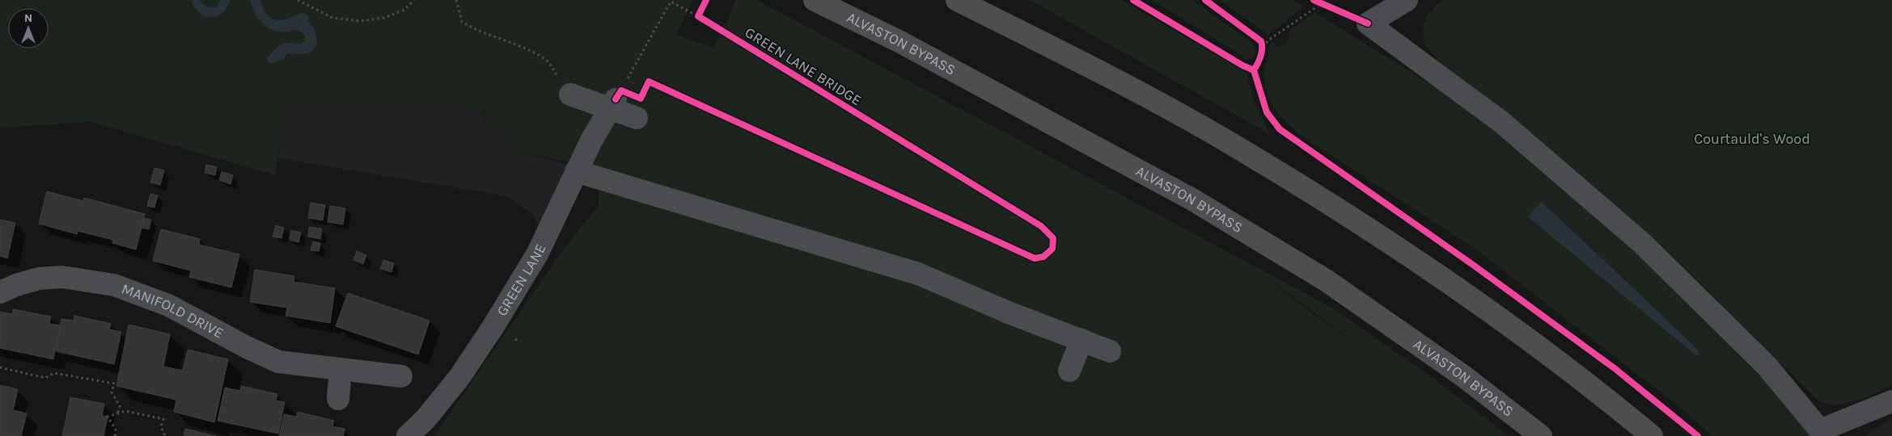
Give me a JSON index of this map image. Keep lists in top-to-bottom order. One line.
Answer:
{"streets":{"highway":["ALVASTON BYPASS"],"street":["GREEN LANE","MANIFOLD DRIVE"],"cycle path":["GREEN LANE BRIDGE"]},"parks":["Courtauld's Wood"],"north":"top"}
